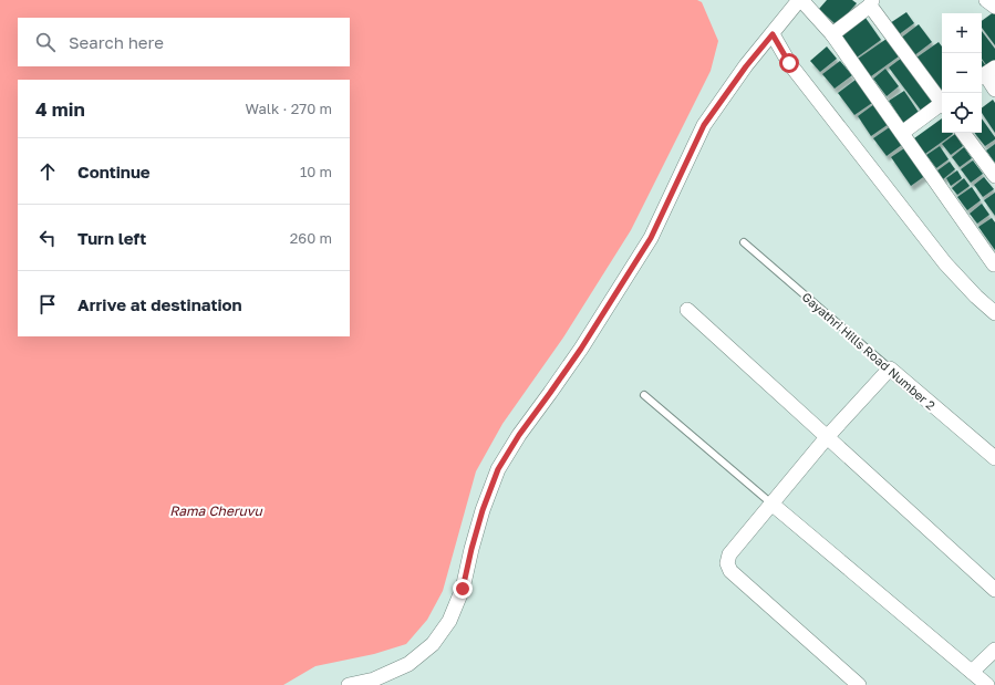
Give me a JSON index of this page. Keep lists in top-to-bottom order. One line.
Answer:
{"streets":{"street":["Gayathri Hills Road Number 2"]},"water":["Rama Cheruvu"],"page":{"map_buttons":["+","−"],"search":"Search here","heading":["4 min","Walk · 270 m"],"list":[["Continue","10 m"],["Turn left","260 m"],"Arrive at destination"]}}
